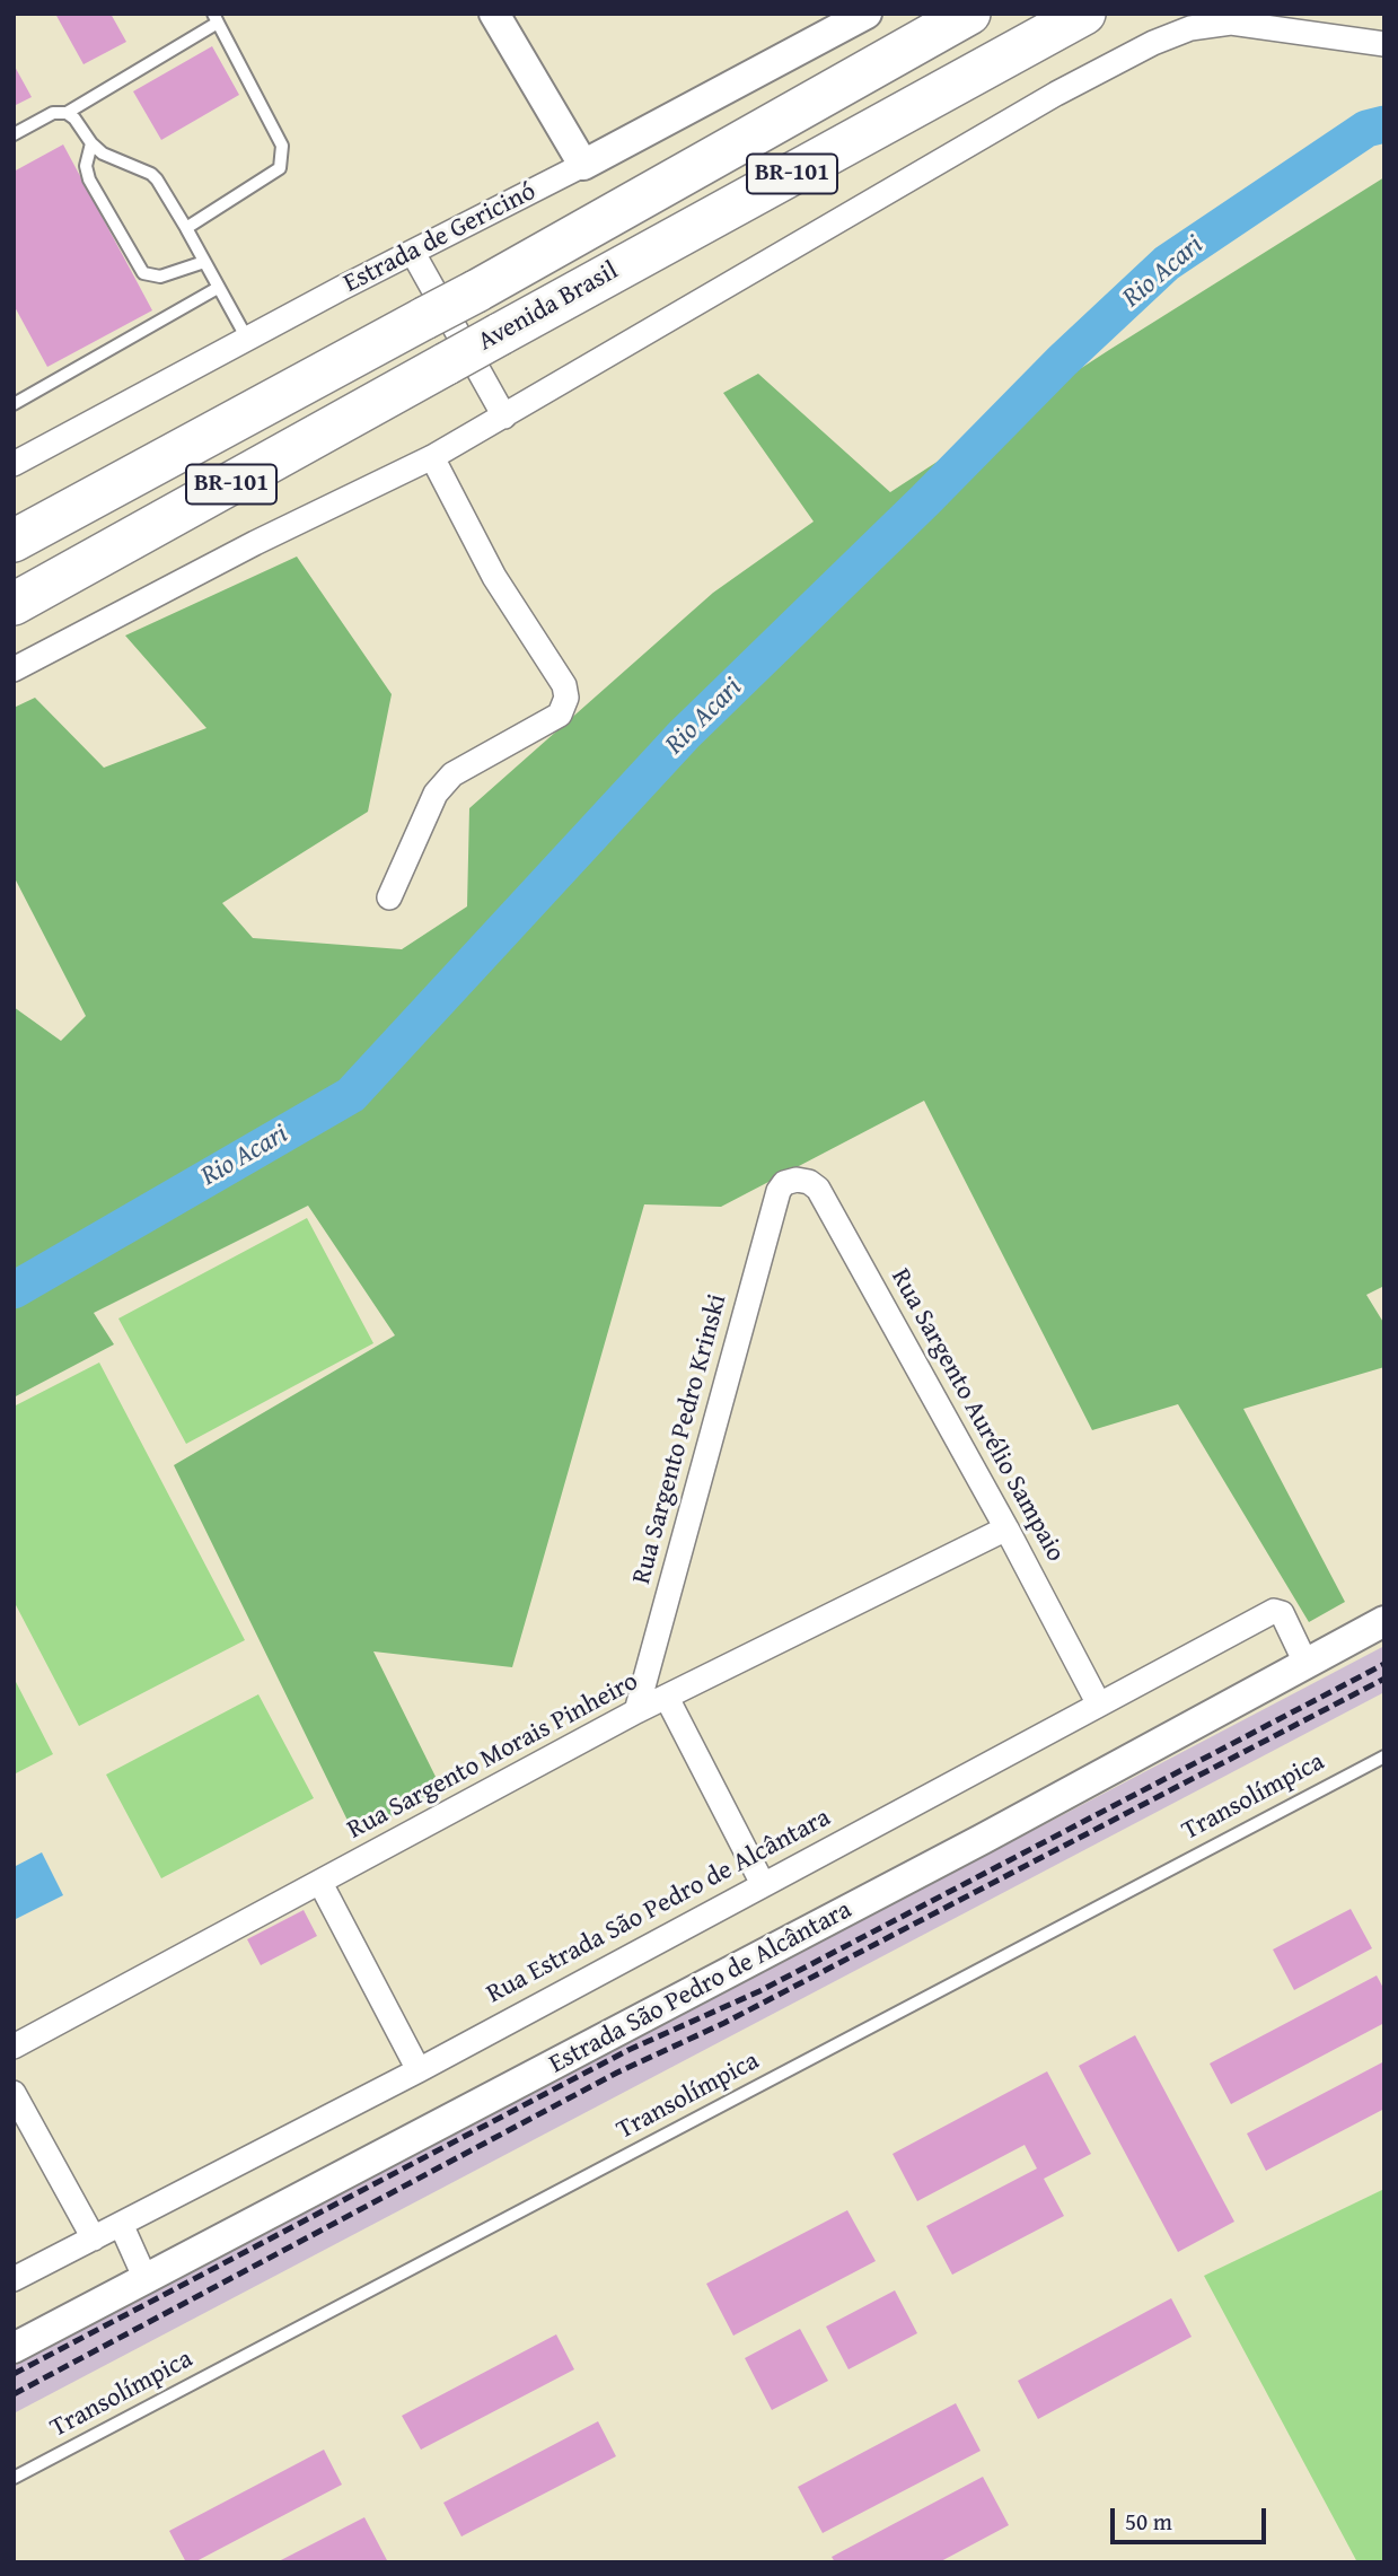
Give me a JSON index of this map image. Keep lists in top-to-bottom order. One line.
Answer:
{"streets":{"highway":["BR-101","Avenida Brasil"],"street":["Estrada de Gericinó","Rua Sargento Aurélio Sampaio","Rua Sargento Pedro Krinski","Rua Sargento Morais Pinheiro","Rua Estrada São Pedro de Alcântara","Estrada São Pedro de Alcântara"],"lane":["Transolímpica"]},"crossings":[["Rua Sargento Aurélio Sampaio","Rua Sargento Pedro Krinski"],["Rua Sargento Aurélio Sampaio","Rua Sargento Morais Pinheiro"],["Rua Sargento Aurélio Sampaio","Rua Estrada São Pedro de Alcântara"],["Rua Sargento Pedro Krinski","Rua Sargento Morais Pinheiro"],["Rua Estrada São Pedro de Alcântara","Estrada São Pedro de Alcântara"]],"water":["Rio Acari"],"scale_bar":"50 m"}
